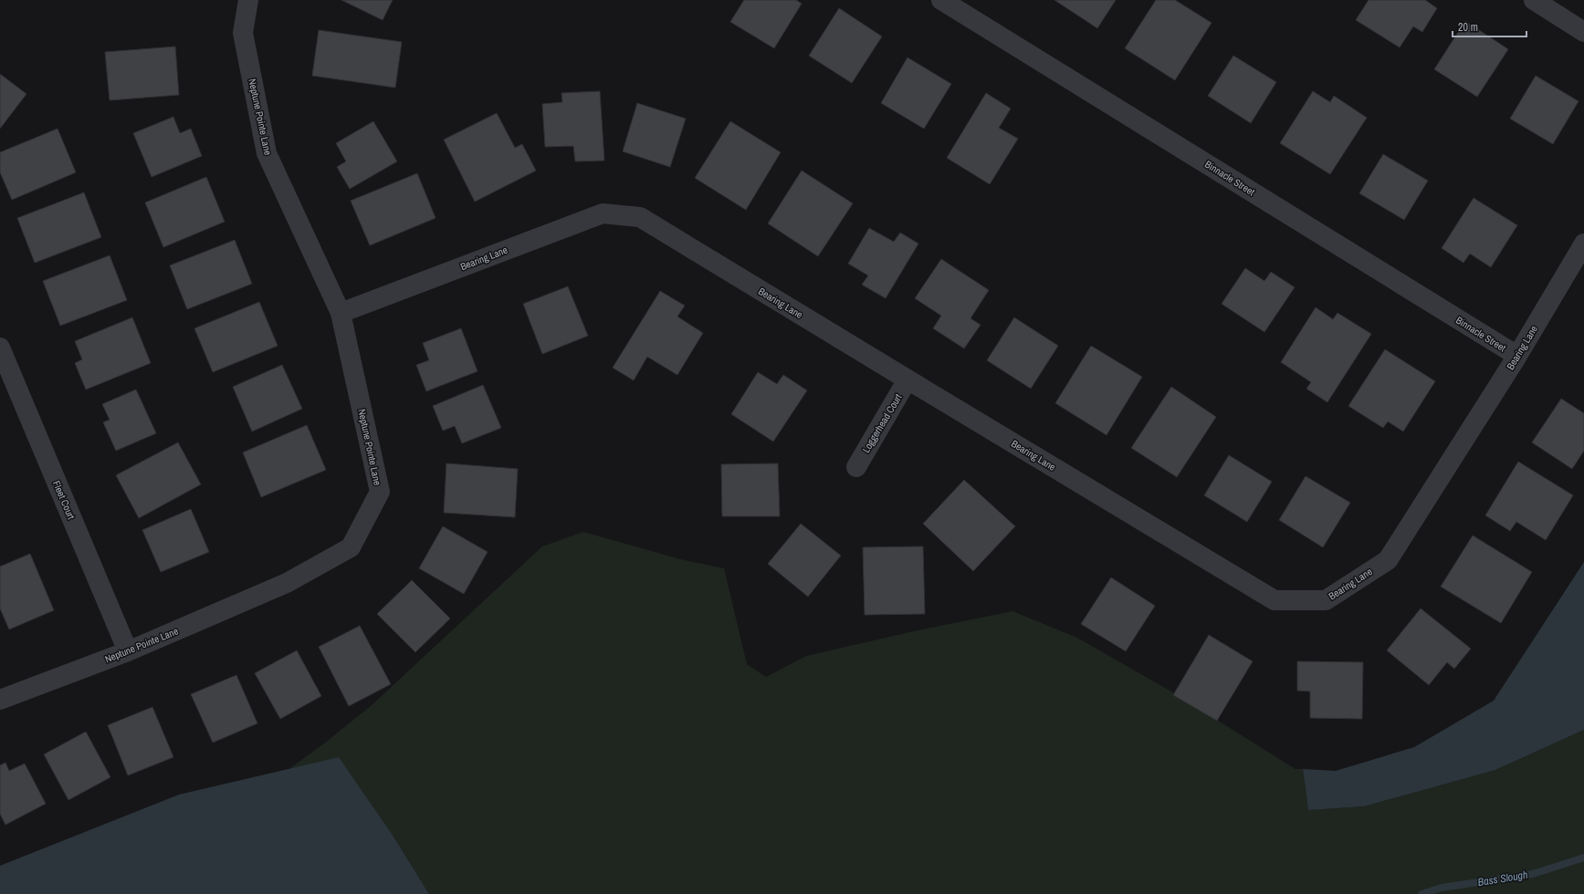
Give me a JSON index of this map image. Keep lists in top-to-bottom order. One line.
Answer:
{"streets":{"street":["Neptune Pointe Lane","Binnacle Street","Bearing Lane","Loggerhead Court","Fleet Court"]},"crossings":[["Neptune Pointe Lane","Bearing Lane"],["Neptune Pointe Lane","Fleet Court"],["Binnacle Street","Bearing Lane"],["Bearing Lane","Loggerhead Court"]],"water":["Bass Slough"],"scale_bar":"20 m"}
